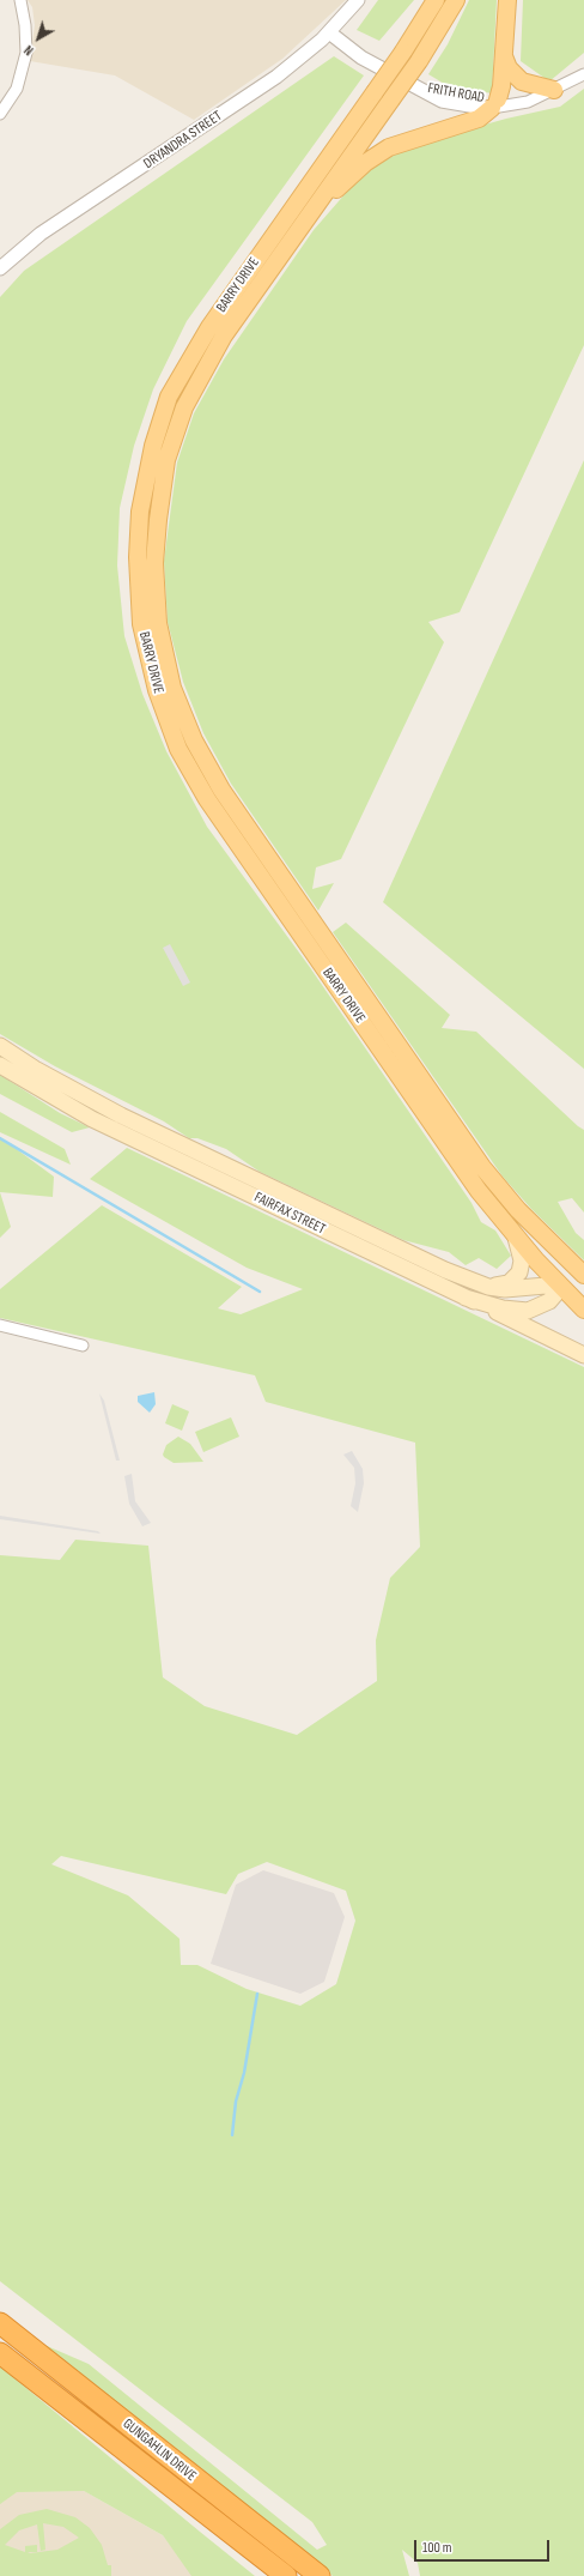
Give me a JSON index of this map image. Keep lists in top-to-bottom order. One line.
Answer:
{"streets":{"highway":["GUNGAHLIN DRIVE"],"main road":["BARRY DRIVE","FAIRFAX STREET"],"street":["FRITH ROAD","DRYANDRA STREET"]},"crossings":[["FRITH ROAD","DRYANDRA STREET"],["BARRY DRIVE","FAIRFAX STREET"]],"scale_bar":"100 m","north":"bottom left"}
